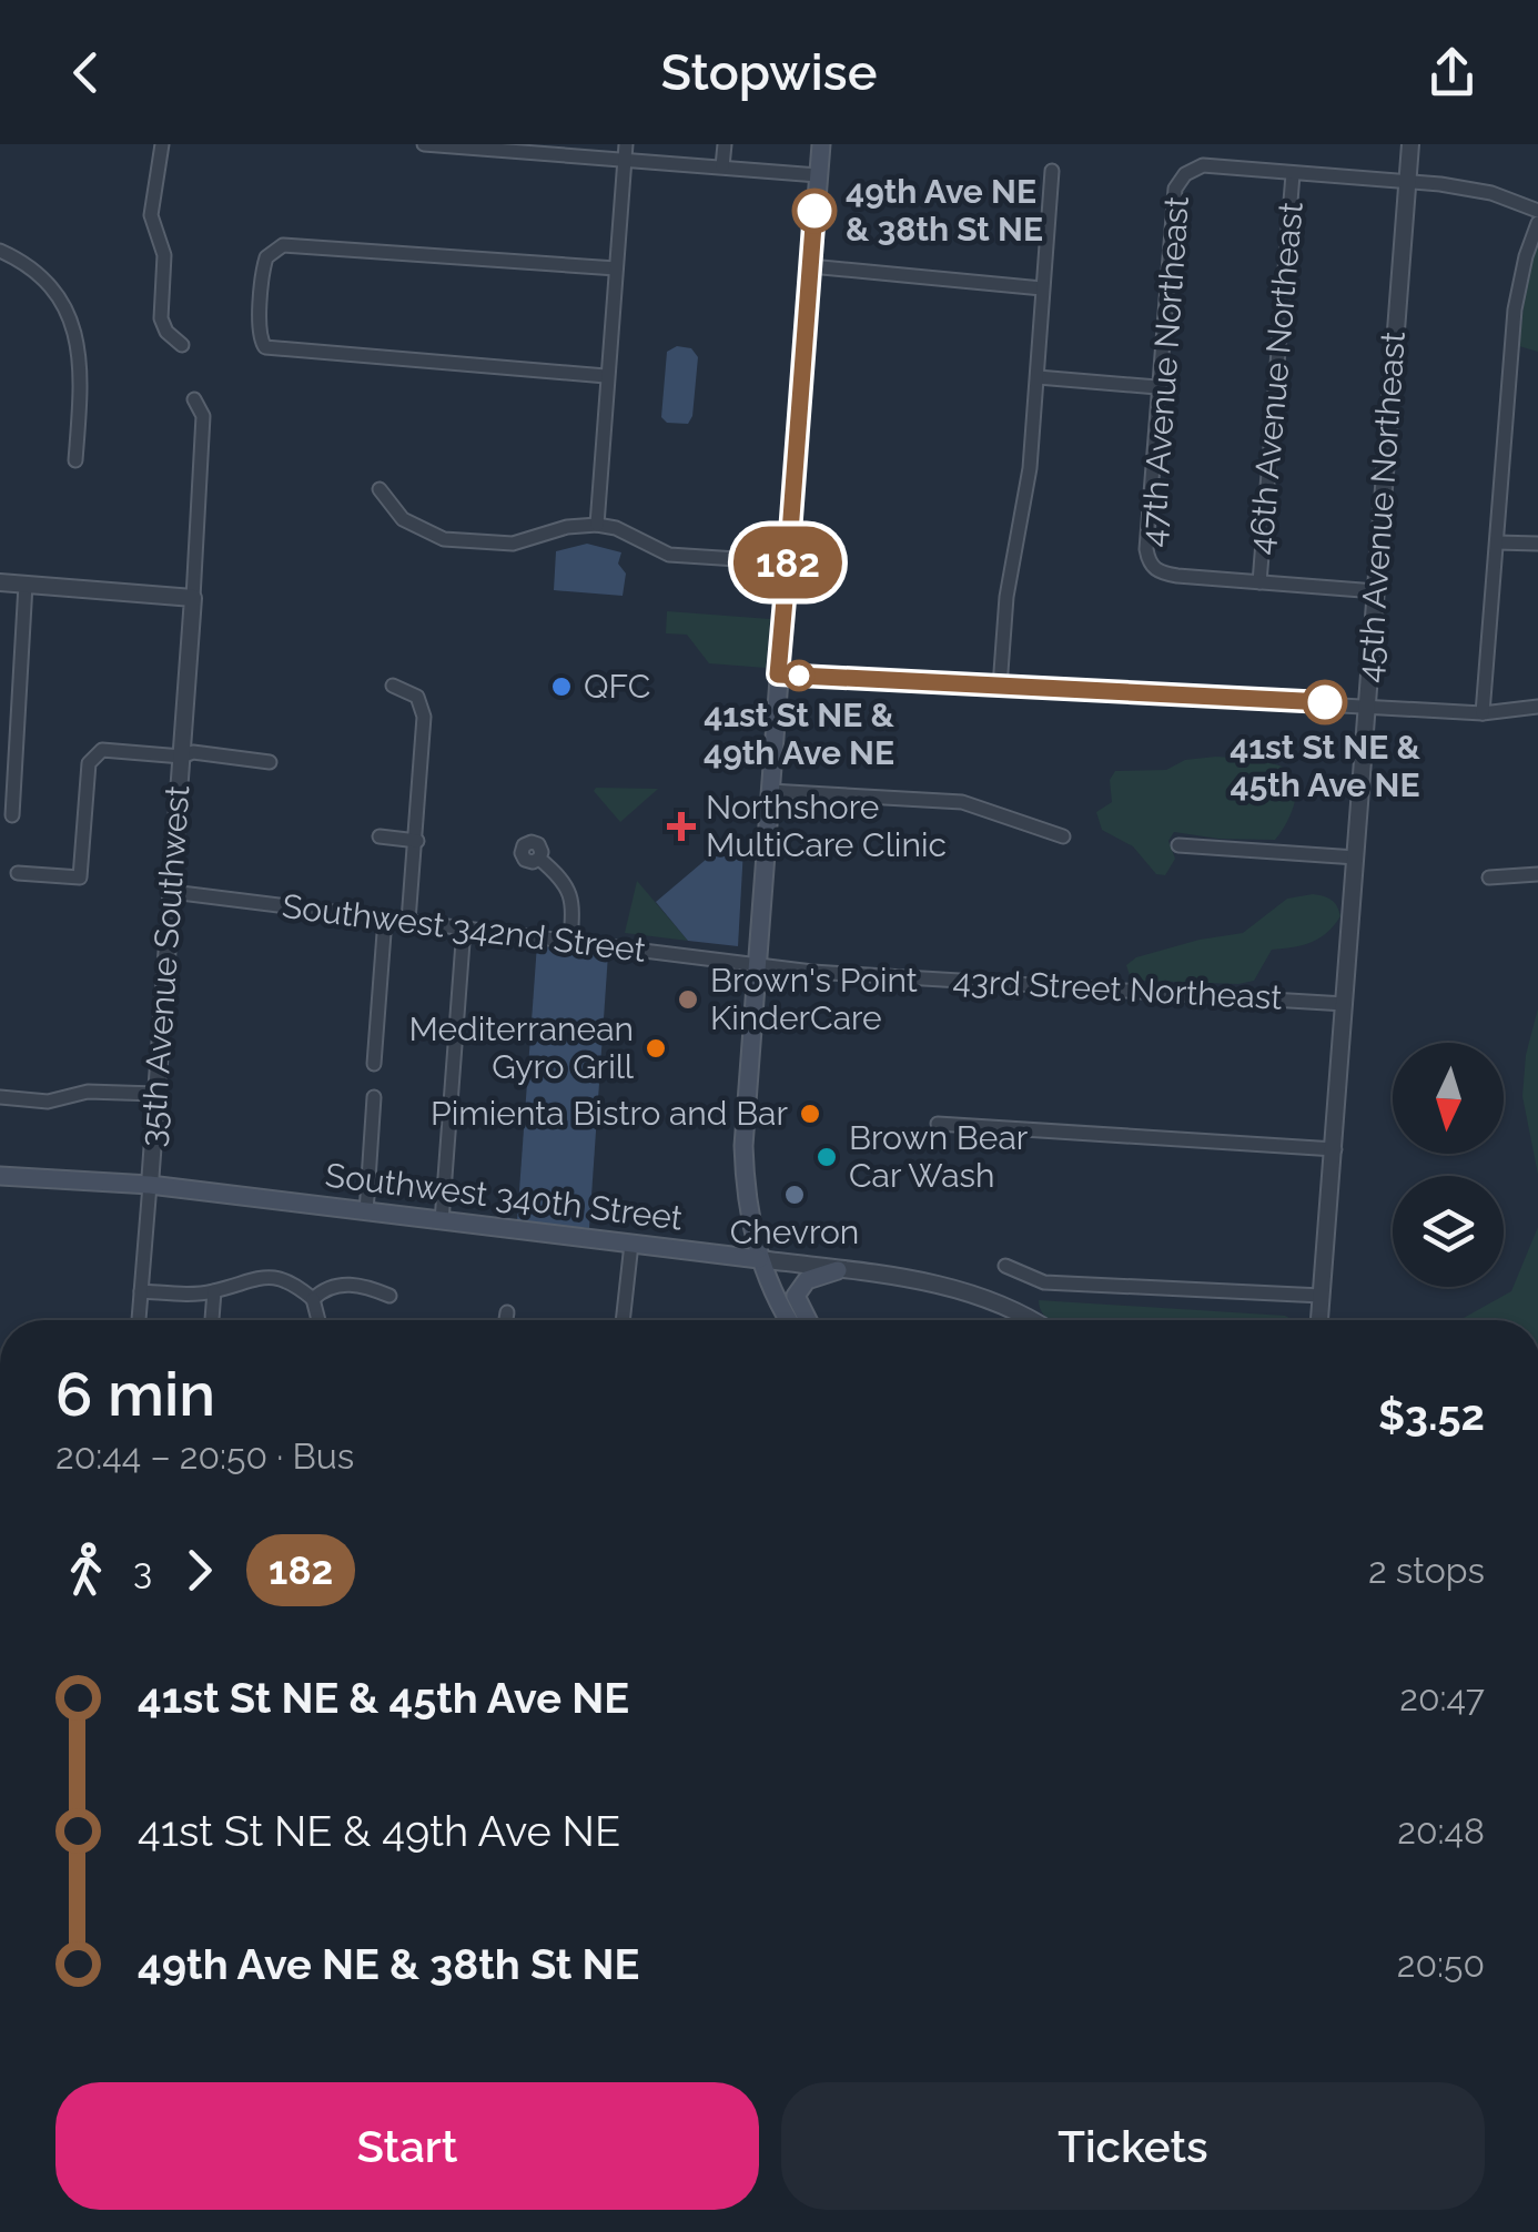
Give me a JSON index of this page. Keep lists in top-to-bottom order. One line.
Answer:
{"streets":{"main road":["Southwest 340th Street"],"street":["47th Avenue Northeast","46th Avenue Northeast","45th Avenue Northeast","Southwest 342nd Street","35th Avenue Southwest","43rd Street Northeast"]},"crossings":[["47th Avenue Northeast","46th Avenue Northeast"],["45th Avenue Northeast","43rd Street Northeast"],["Southwest 342nd Street","35th Avenue Southwest"],["Southwest 342nd Street","43rd Street Northeast"],["35th Avenue Southwest","Southwest 340th Street"]],"places":{"other":["49th Ave NE & 38th St NE","41st St NE & 49th Ave NE","QFC","41st St NE & 45th Ave NE","Brown's Point KinderCare","Mediterranean Gyro Grill","Pimienta Bistro and Bar","Brown Bear Car Wash","Chevron"],"health":["Northshore MultiCare Clinic"]},"lines":["bus line 182"],"north":"bottom","page":{"header":"Stopwise","on_map":"182","heading":["6 min","20:44 – 20:50 · Bus","$3.52"],"legs":["3","182","2 stops"],"list":[{"name":"41st St NE & 45th Ave NE","value":"20:47"},{"name":"41st St NE & 49th Ave NE","value":"20:48"},{"name":"49th Ave NE & 38th St NE","value":"20:50"}],"buttons":["Start","Tickets"]}}
